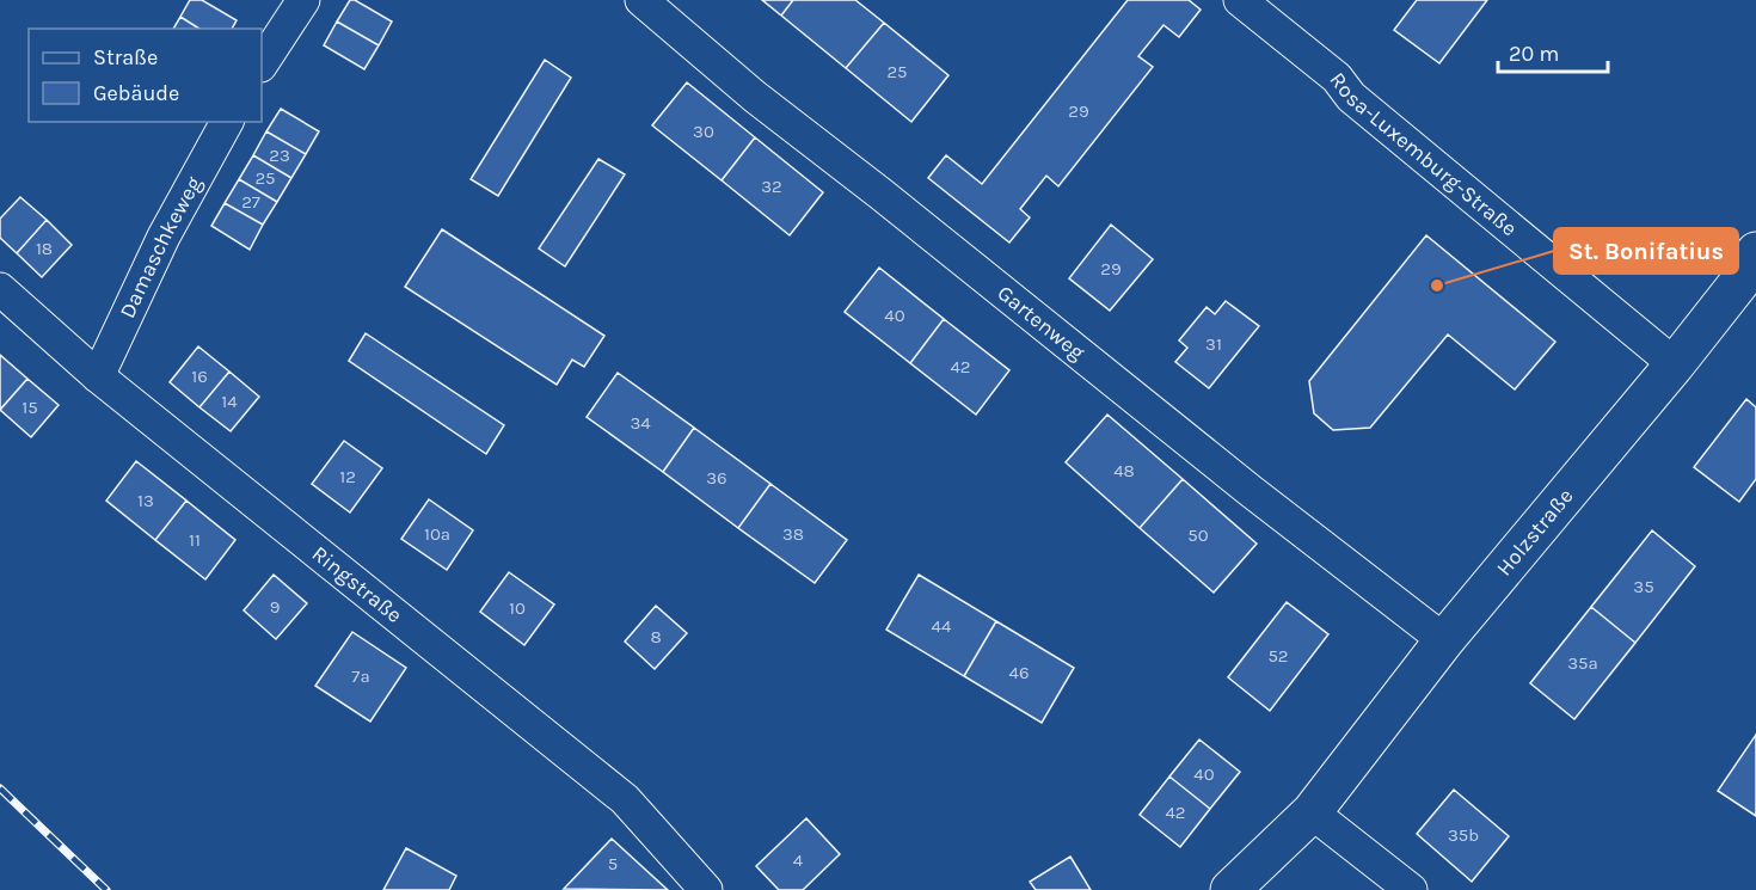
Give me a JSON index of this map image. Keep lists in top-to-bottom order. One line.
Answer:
{"streets":{"street":["Rosa-Luxemburg-Straße","Damaschkeweg","Gartenweg","Holzstraße","Ringstraße"]},"crossings":[["Rosa-Luxemburg-Straße","Holzstraße"],["Damaschkeweg","Ringstraße"],["Gartenweg","Holzstraße"]],"places":["St. Bonifatius"],"house_numbers":["25","29","30","23","25","32","27","18","29","40","31","42","16","14","15","34","48","12","36","13","10a","38","50","11","35","9","10","44","8","52","35a","46","7a","40","42","35b","4","5"],"legend":["Straße","Gebäude"],"scale_bar":"20 m"}
